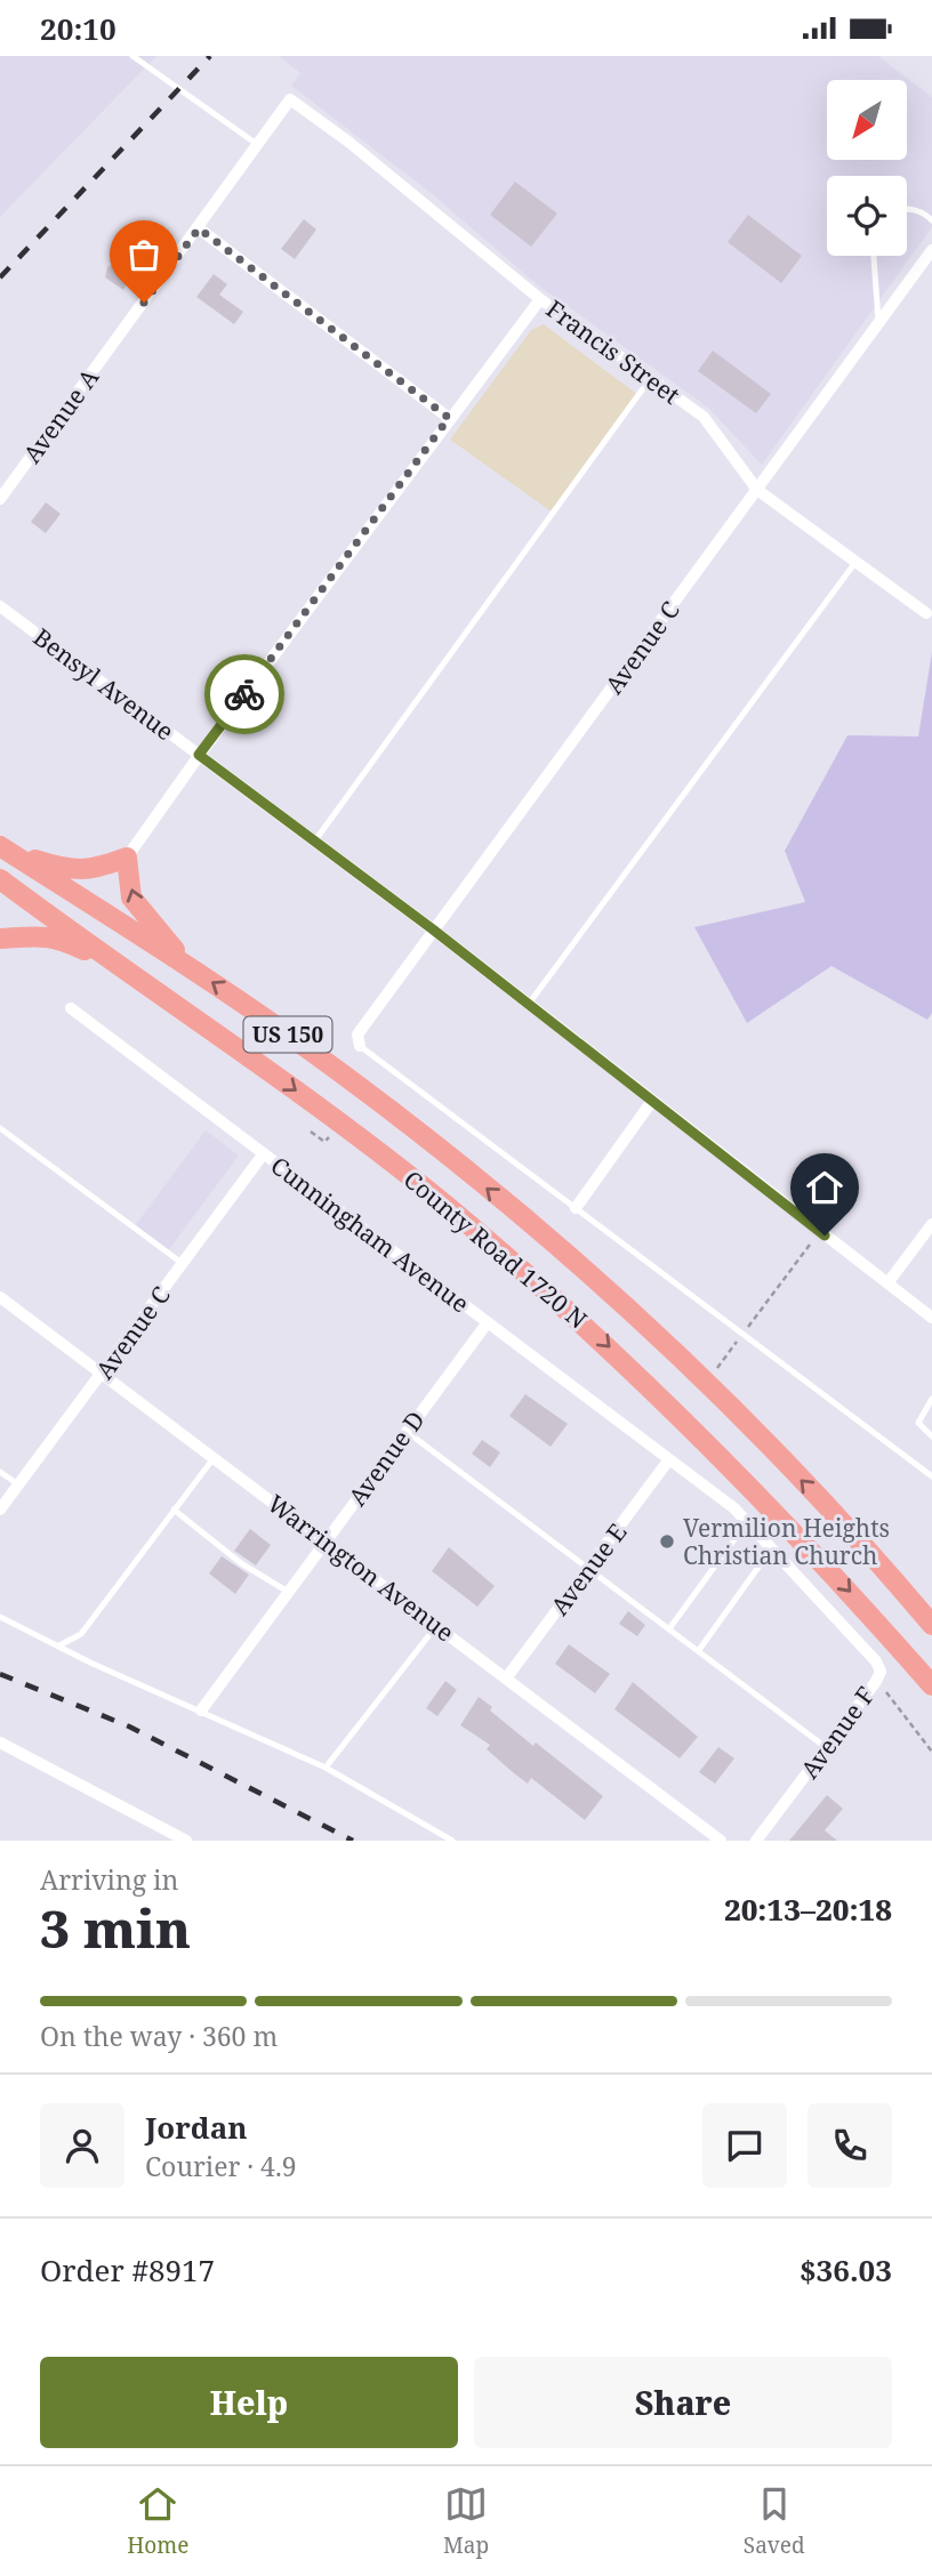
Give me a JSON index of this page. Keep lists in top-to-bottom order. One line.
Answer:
{"streets":{"main road":["US 150","County Road 1720 N"],"street":["Francis Street","Avenue A","Avenue C","Bensyl Avenue","Cunningham Avenue","Avenue D","Warrington Avenue","Avenue E","Avenue F"]},"crossings":[["Francis Street","Avenue A"],["Francis Street","Avenue C"],["Avenue C","Bensyl Avenue"],["Avenue C","Cunningham Avenue"],["Avenue C","Warrington Avenue"],["US 150","County Road 1720 N"],["Cunningham Avenue","Avenue D"],["Cunningham Avenue","Avenue E"],["Cunningham Avenue","Avenue F"],["Avenue D","Warrington Avenue"],["Warrington Avenue","Avenue E"],["Avenue E","Avenue F"]],"places":["Vermilion Heights Christian Church"],"north":"bottom left","page":{"status":"20:10","heading":["3 min","Arriving in","20:13–20:18"],"panel":["Jordan","Courier · 4.9","Order #8917","$36.03"],"bar":"On the way · 360 m","buttons":["Help","Share"],"tabs":["Home","Map","Saved"]}}
